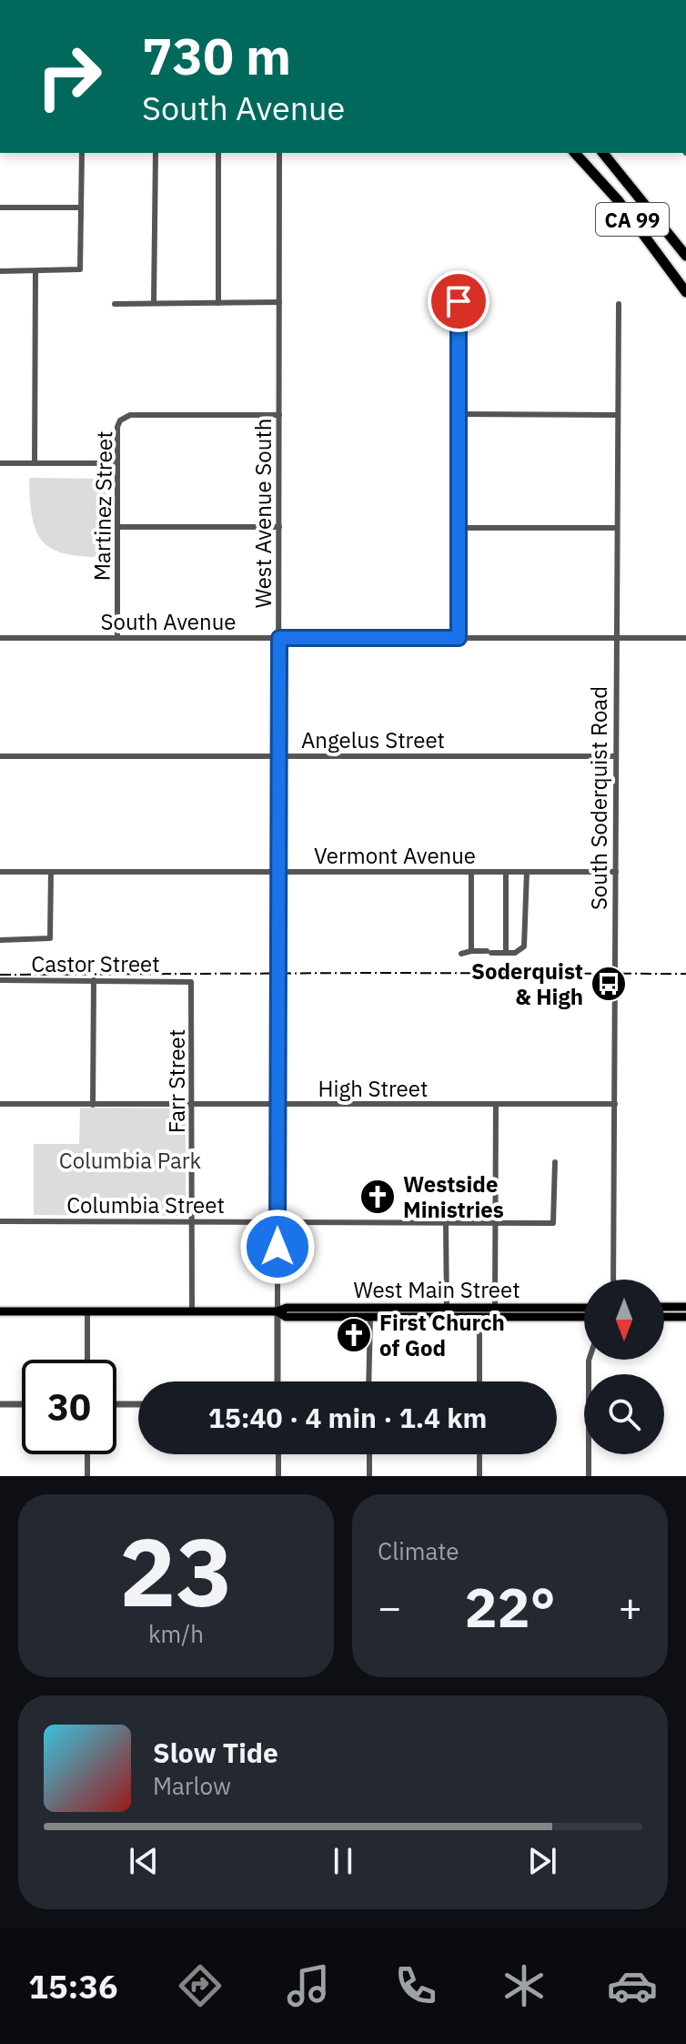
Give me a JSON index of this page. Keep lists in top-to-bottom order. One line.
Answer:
{"streets":{"highway":["CA 99"],"main road":["West Main Street"],"street":["Martinez Street","West Avenue South","South Avenue","Angelus Street","South Soderquist Road","Vermont Avenue","Castor Street","Farr Street","High Street","Columbia Street"]},"crossings":[["Martinez Street","West Avenue South"],["Martinez Street","South Avenue"],["West Avenue South","South Avenue"],["West Avenue South","Angelus Street"],["West Avenue South","Vermont Avenue"],["West Avenue South","High Street"],["West Avenue South","Columbia Street"],["West Avenue South","West Main Street"],["South Avenue","South Soderquist Road"],["Angelus Street","South Soderquist Road"],["South Soderquist Road","Vermont Avenue"],["South Soderquist Road","High Street"],["Castor Street","Farr Street"],["Farr Street","High Street"],["Farr Street","Columbia Street"],["Farr Street","West Main Street"]],"parks":["Columbia Park"],"places":{"bus stop":["Soderquist & High"],"church":["Westside Ministries","First Church of God"]},"north":"bottom","page":{"turn":["730 m","South Avenue"],"limit":"30","trip":"15:40 · 4 min · 1.4 km","tile":[["23","km/h"],"Climate"],"heat":["−","22°","+"],"song":["Slow Tide","Marlow"],"tabs":"15:36"}}
